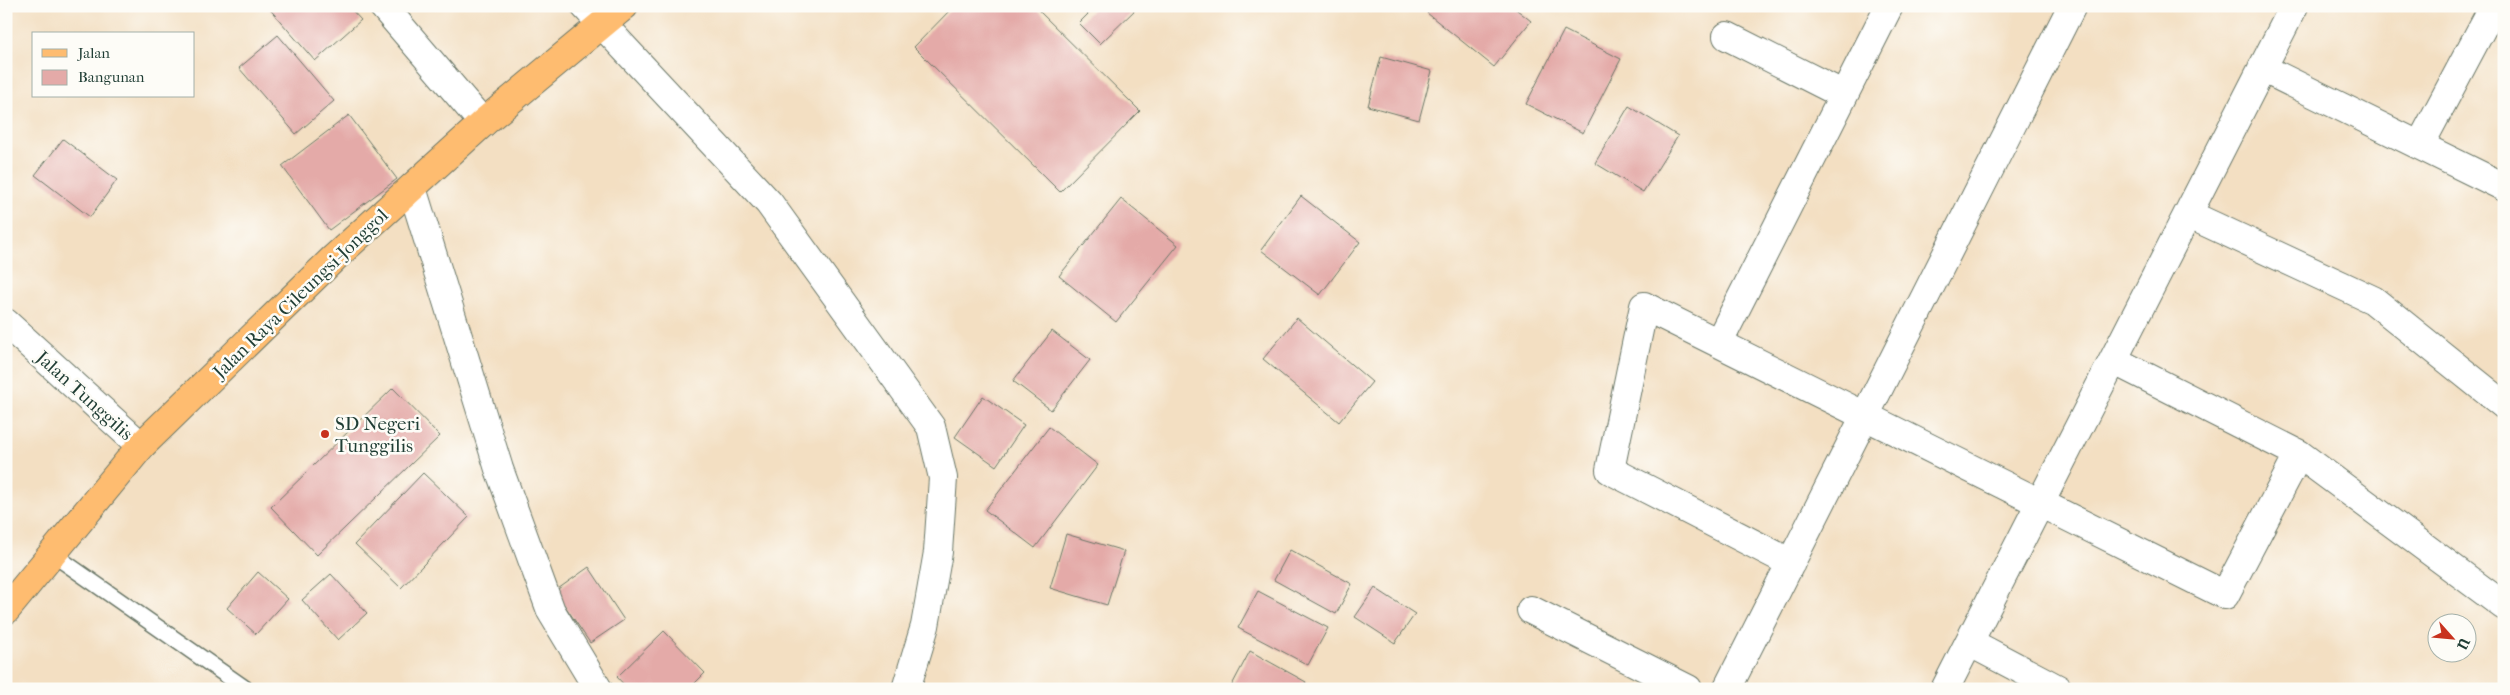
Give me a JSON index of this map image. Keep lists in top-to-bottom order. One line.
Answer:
{"streets":{"main road":["Jalan Raya Cileungsi-Jonggol"],"street":["Jalan Tunggilis"]},"crossings":[["Jalan Raya Cileungsi-Jonggol","Jalan Tunggilis"]],"places":["SD Negeri Tunggilis"],"legend":["Jalan","Bangunan"],"north":"bottom right"}
